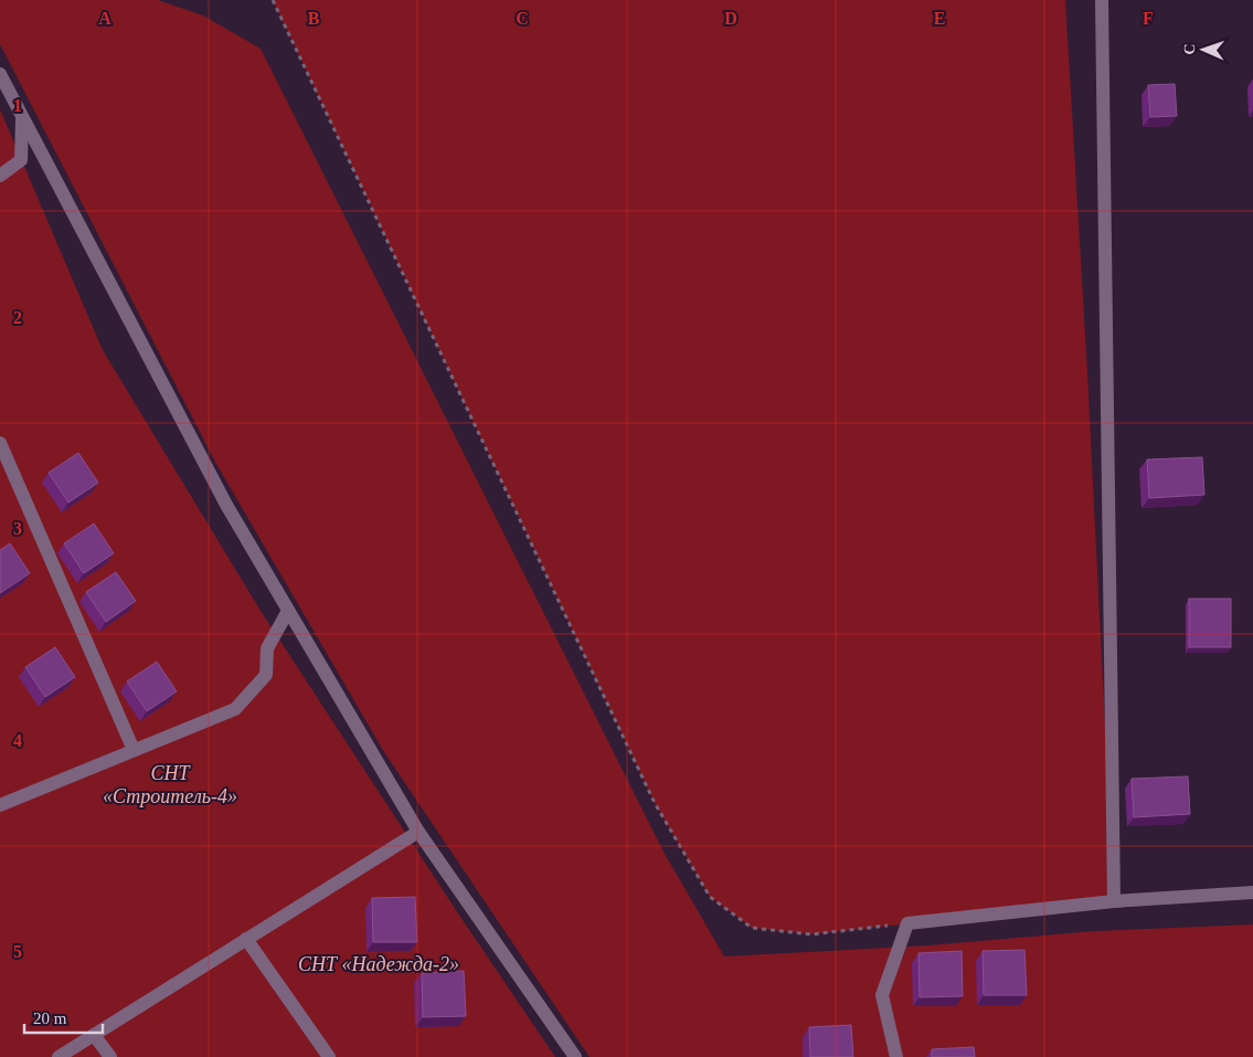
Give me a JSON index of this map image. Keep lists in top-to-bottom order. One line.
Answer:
{"parks":["СНТ «Строитель-4»","СНТ «Надежда-2»"],"scale_bar":"20 m","north":"left","grid":{"columns":["A","B","C","D","E","F"],"rows":["1","2","3","4","5"]}}
